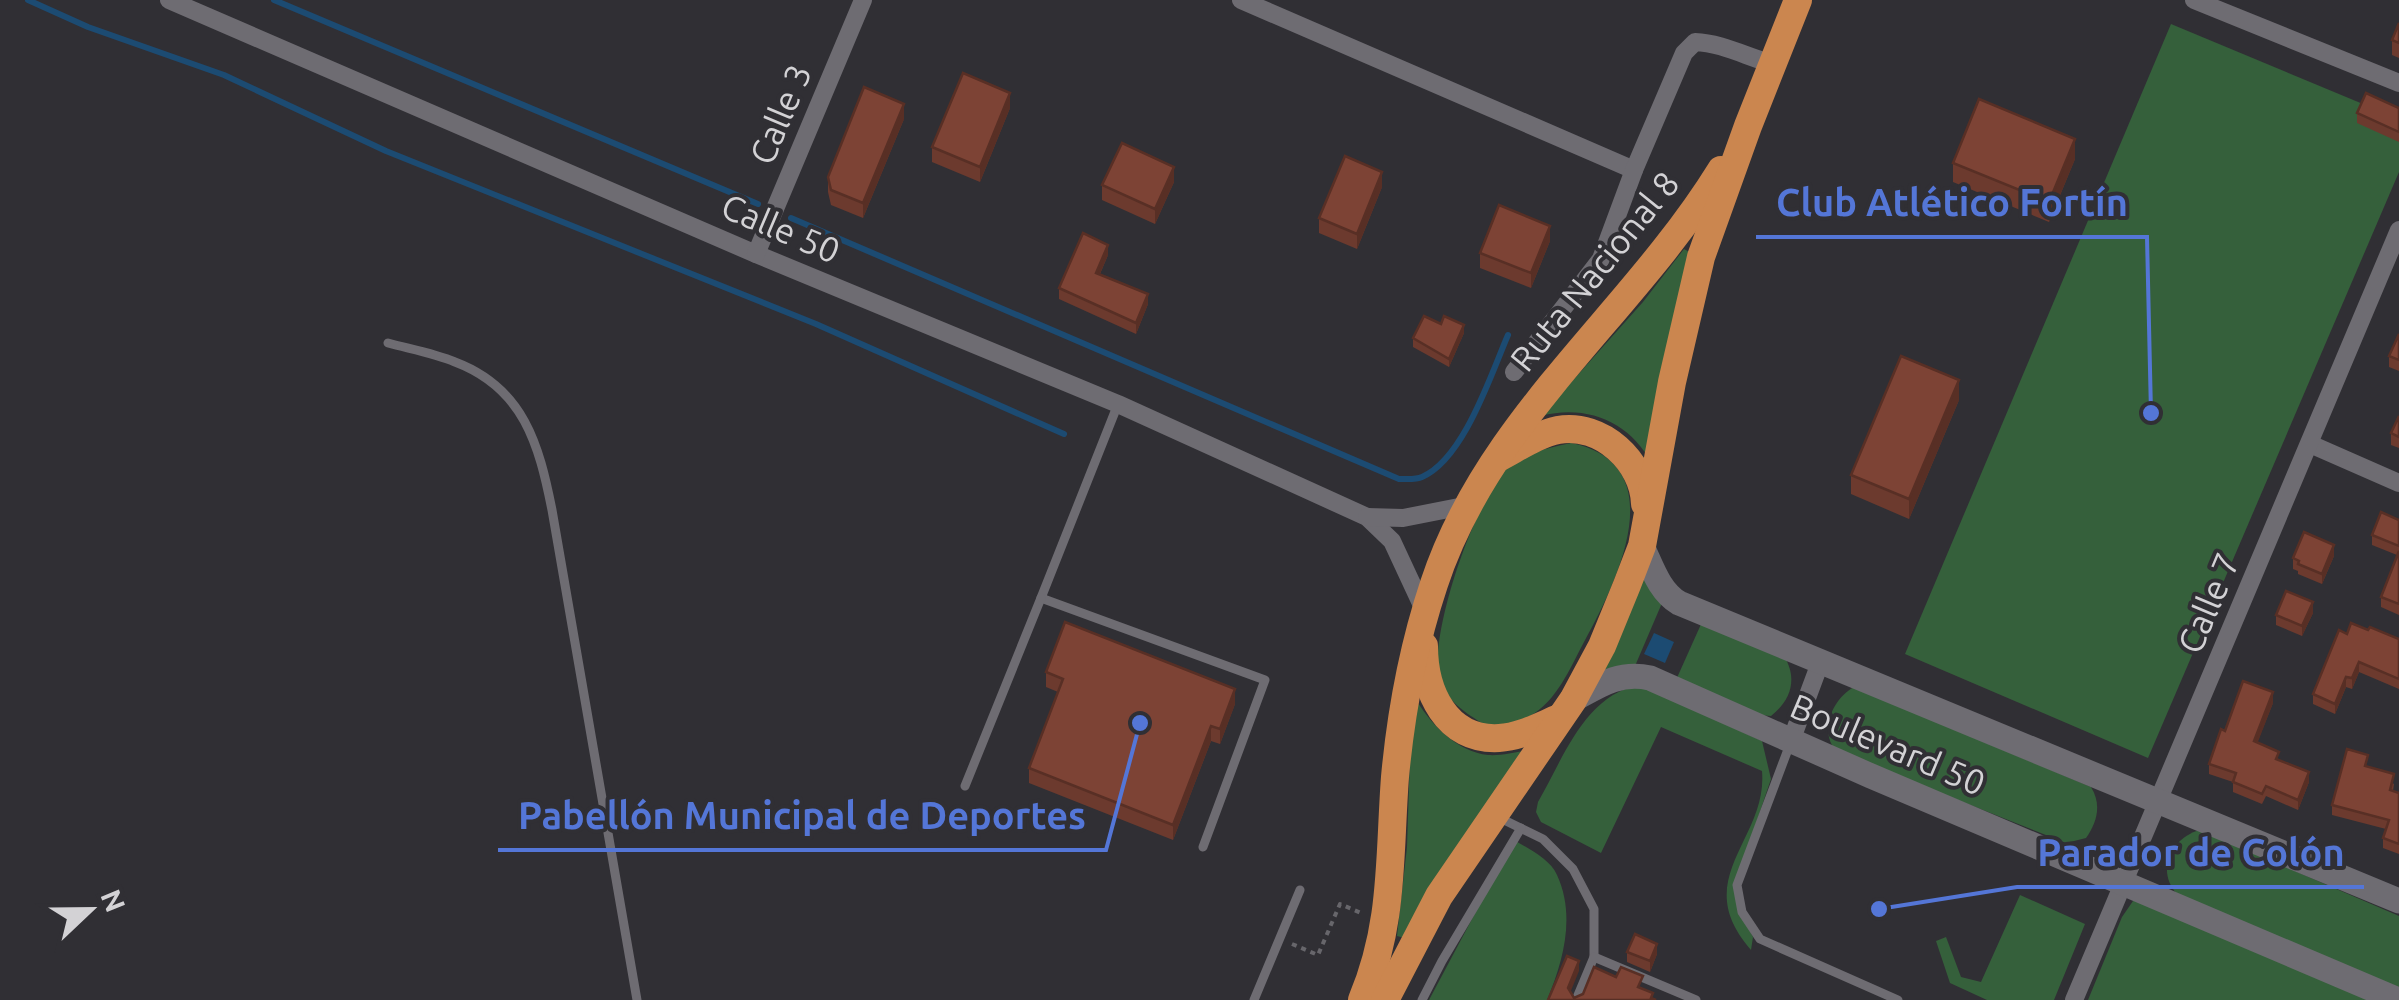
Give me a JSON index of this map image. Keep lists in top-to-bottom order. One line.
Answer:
{"streets":{"highway":["Ruta Nacional 8"],"main road":["Boulevard 50"],"street":["Calle 3","Calle 50","Calle 7"]},"crossings":[["Calle 3","Calle 50"],["Calle 50","Ruta Nacional 8"],["Calle 50","Boulevard 50"],["Ruta Nacional 8","Boulevard 50"],["Calle 7","Boulevard 50"]],"places":["Club Atlético Fortín","Pabellón Municipal de Deportes","Parador de Colón"],"north":"right"}
